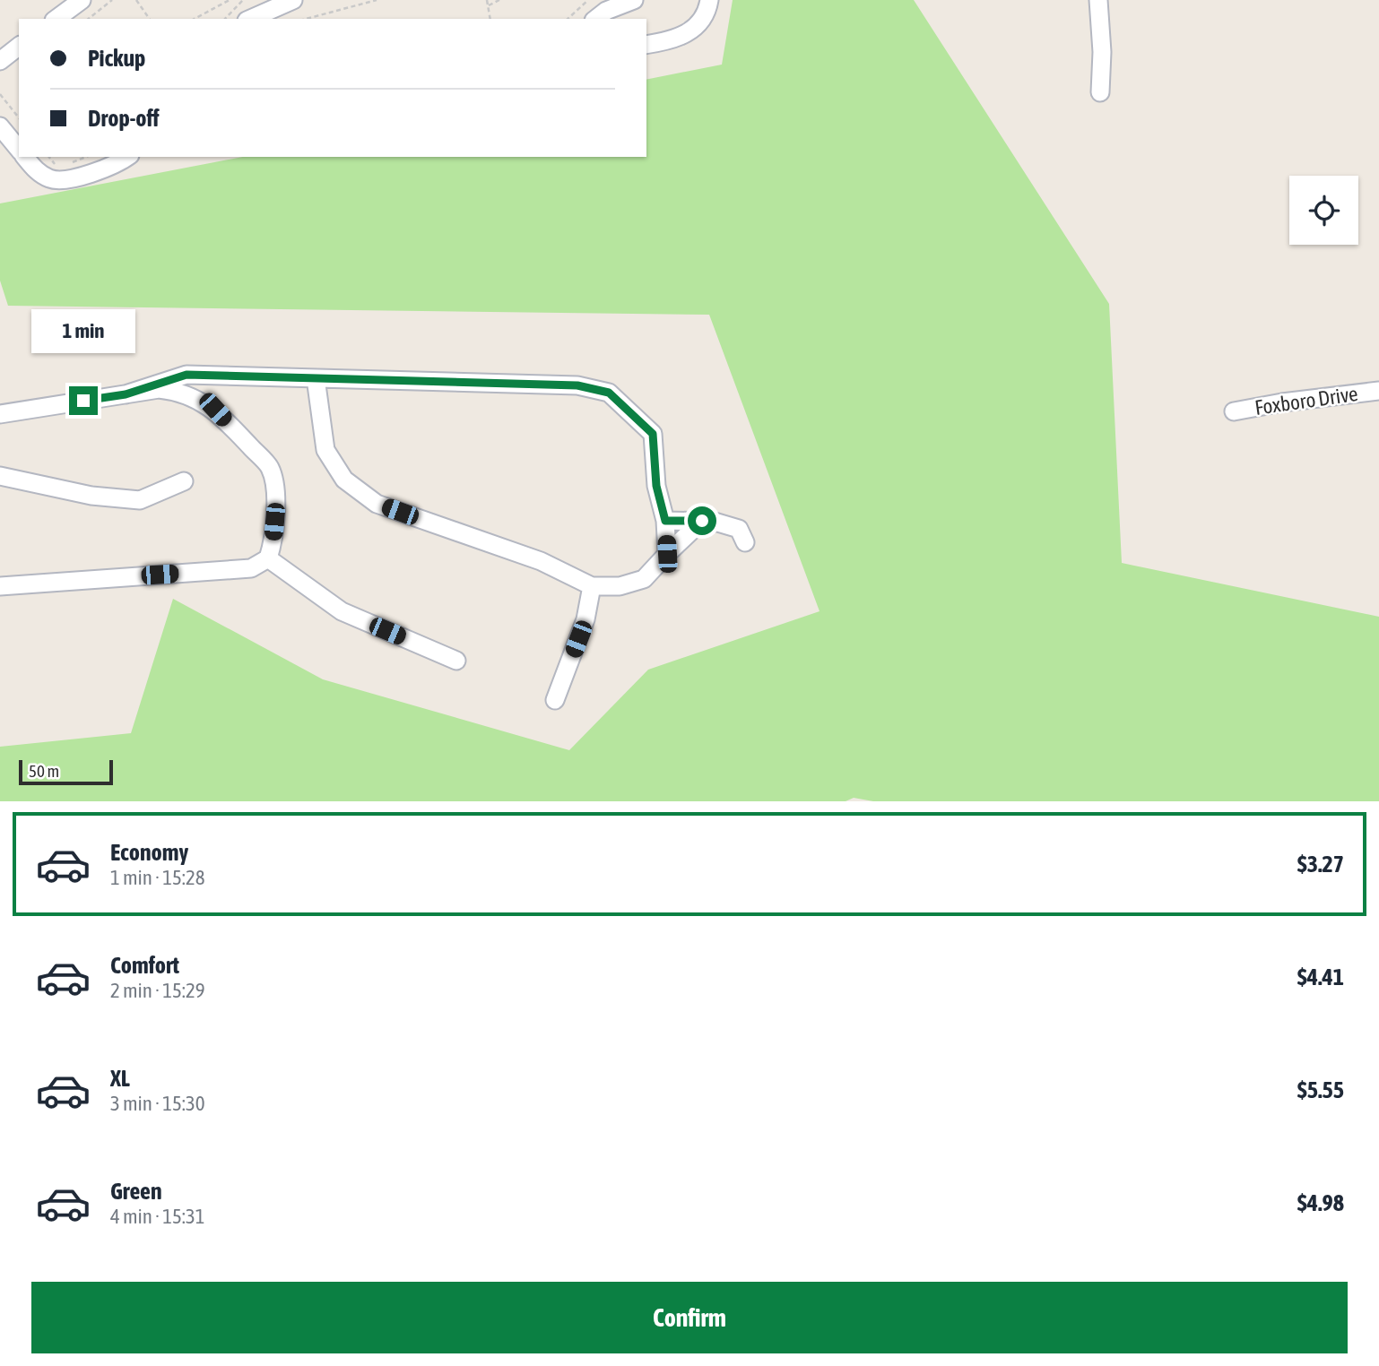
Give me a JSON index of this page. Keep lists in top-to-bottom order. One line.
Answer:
{"streets":{"street":["Foxboro Drive"]},"scale_bar":"50 m","page":{"banner":["Pickup","Drop-off"],"bubble":"1 min","scale":"50 m","list":[{"name":"Economy","note":"1 min · 15:28","value":"$3.27"},{"name":"Comfort","note":"2 min · 15:29","value":"$4.41"},{"name":"XL","note":"3 min · 15:30","value":"$5.55"},{"name":"Green","note":"4 min · 15:31","value":"$4.98"}],"buttons":"Confirm"}}
